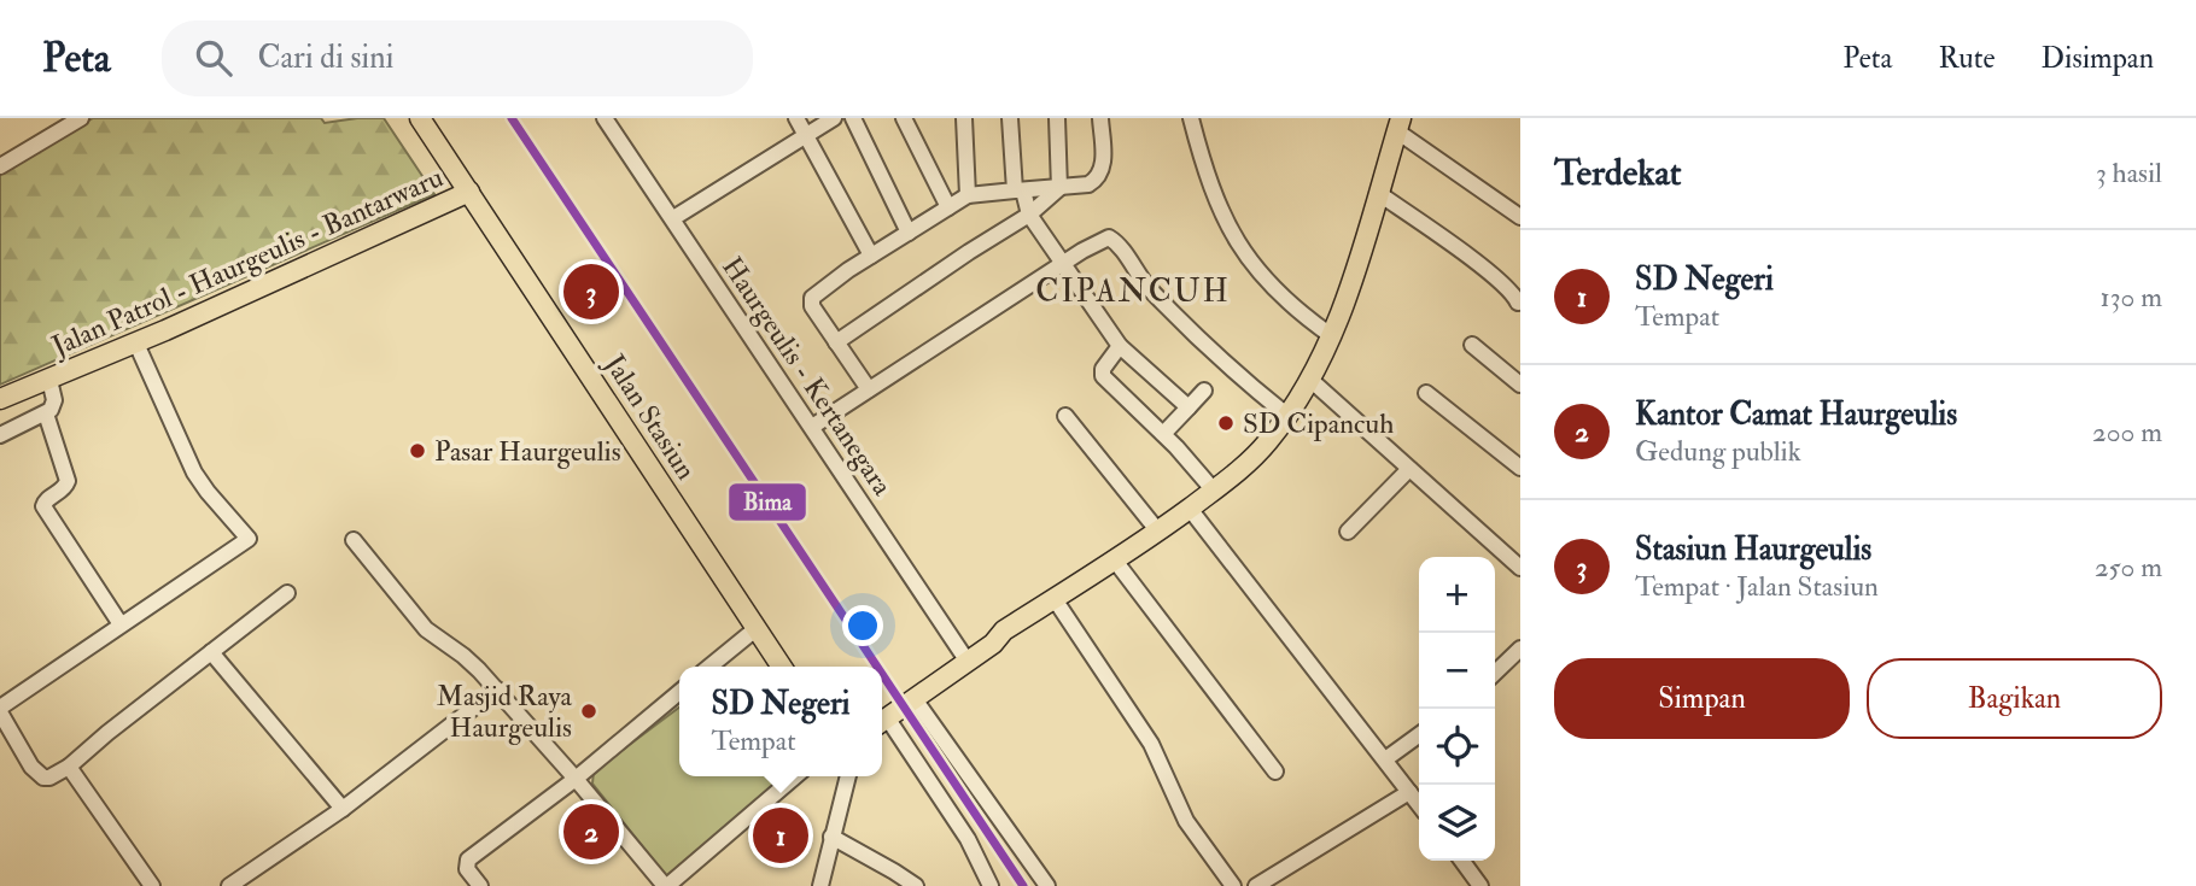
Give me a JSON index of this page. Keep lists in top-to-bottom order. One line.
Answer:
{"streets":{"main road":["Jalan Patrol - Haurgeulis - Bantarwaru","Jalan Stasiun"],"street":["Haurgeulis - Kertanegara"]},"crossings":[["Jalan Patrol - Haurgeulis - Bantarwaru","Jalan Stasiun"]],"districts":["CIPANCUH"],"places":["SD Cipancuh","Pasar Haurgeulis","Masjid Raya Haurgeulis"],"lines":["transit line Bima"],"page":{"header":"Peta","search":"Cari di sini","nav":["Peta","Rute","Disimpan"],"heading":["Terdekat","3 hasil"],"list":[{"mark":"1","name":"SD Negeri","note":"Tempat","value":"130 m"},{"mark":"2","name":"Kantor Camat Haurgeulis","note":"Gedung publik","value":"200 m"},{"mark":"3","name":"Stasiun Haurgeulis","note":"Tempat · Jalan Stasiun","value":"250 m"}],"pins":["3","2","1"],"map_buttons":["+","−"],"buttons":["Simpan","Bagikan"],"popup":["SD Negeri","Tempat"]}}
